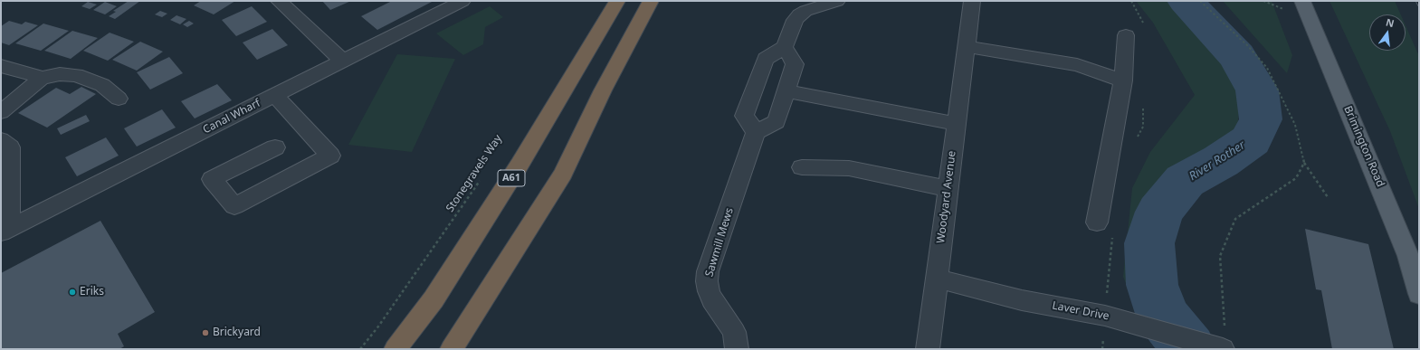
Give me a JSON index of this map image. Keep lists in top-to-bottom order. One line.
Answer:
{"streets":{"highway":["A61"],"main road":["Brimington Road"],"street":["Canal Wharf","Woodyard Avenue","Sawmill Mews","Laver Drive"],"path":["Stonegravels Way"]},"crossings":[["Woodyard Avenue","Laver Drive"]],"water":["River Rother"],"places":["Eriks","Brickyard"],"north":"top"}
